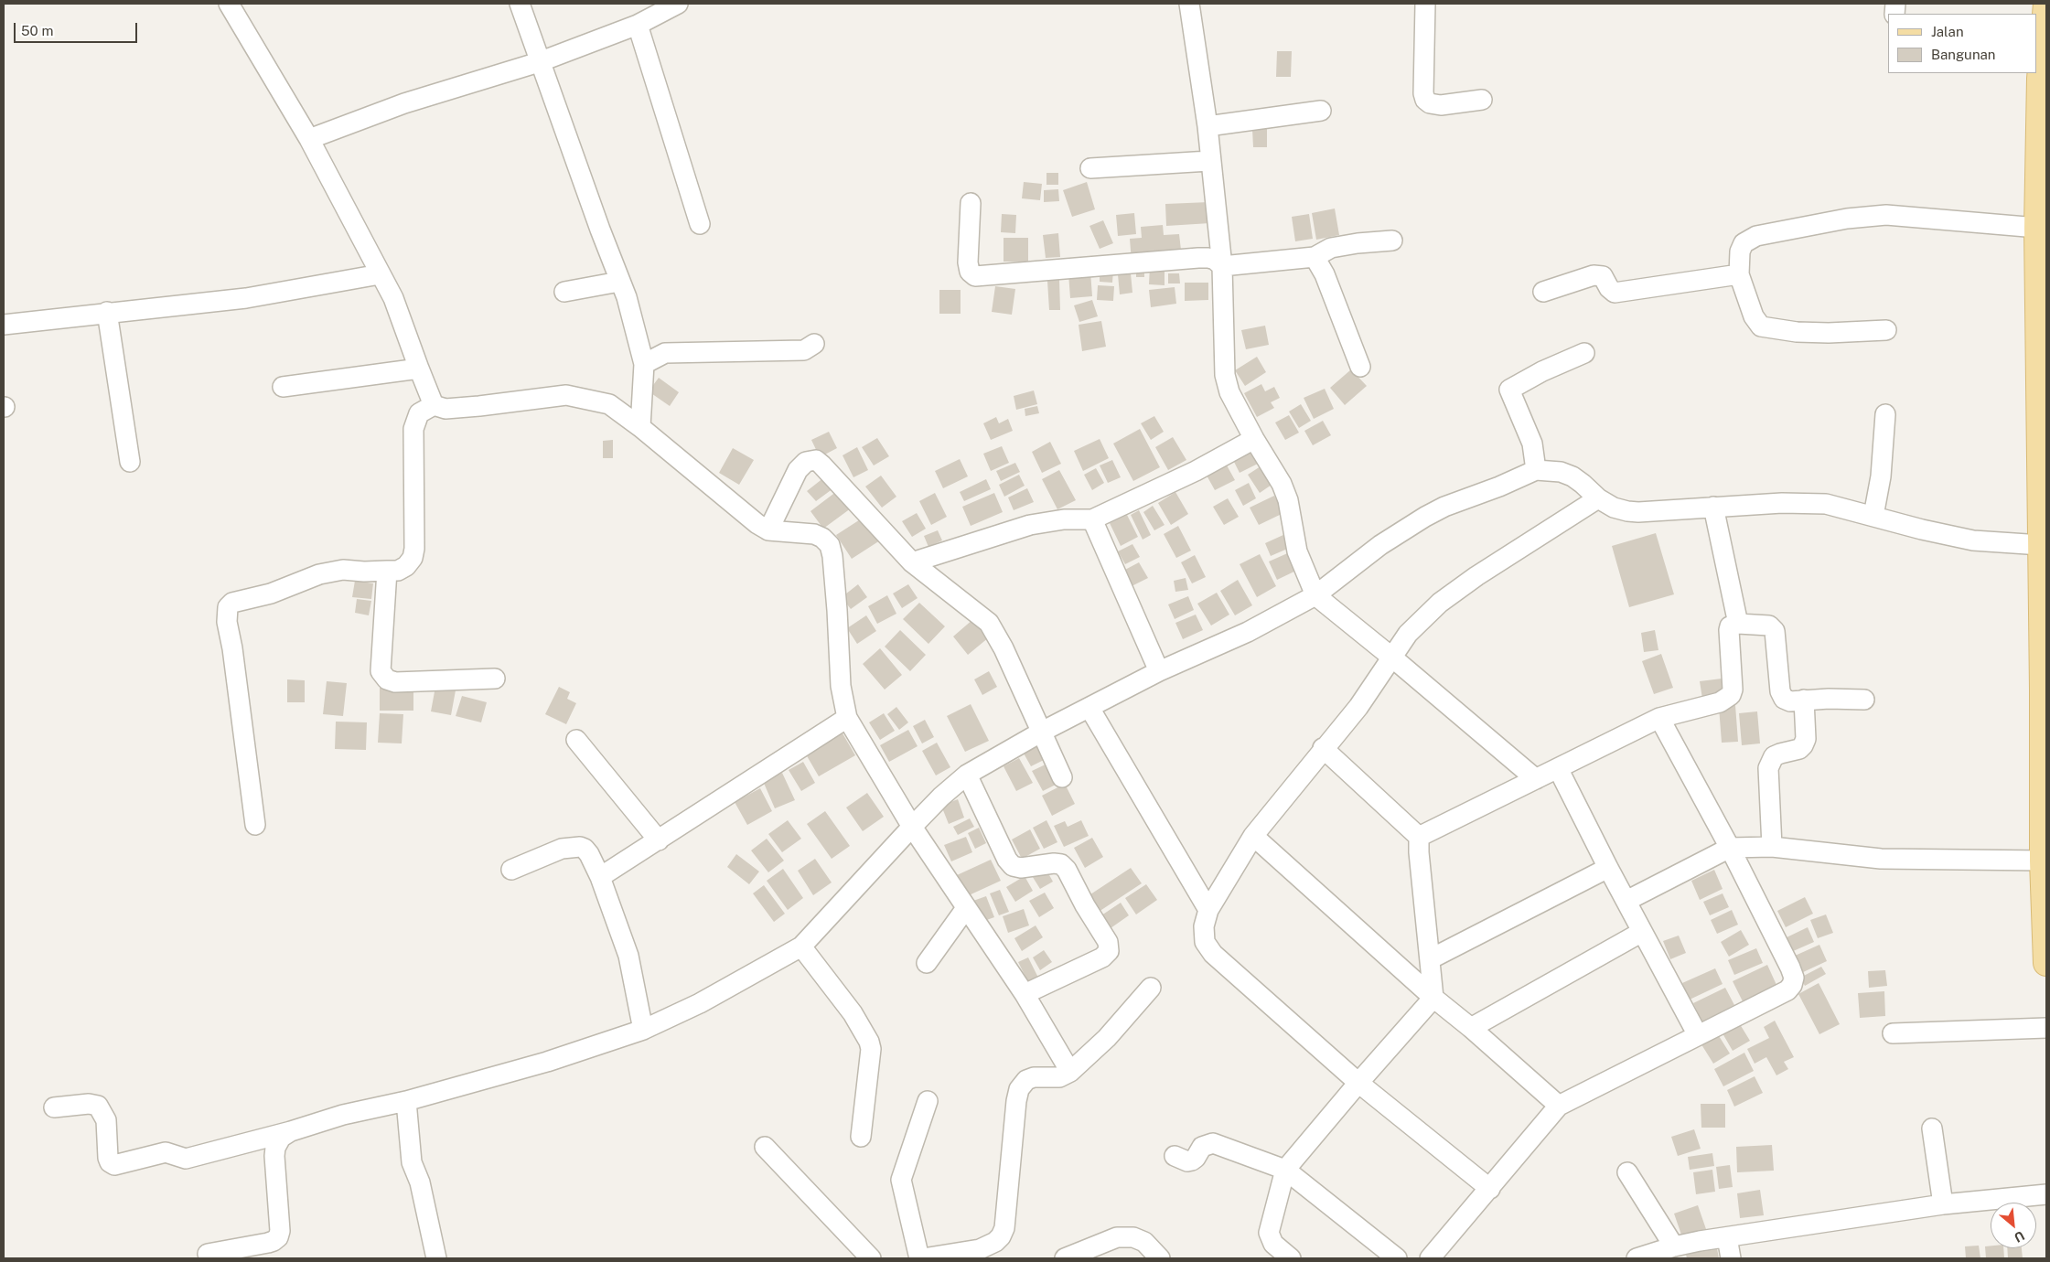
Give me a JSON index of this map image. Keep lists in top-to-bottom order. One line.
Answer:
{"legend":["Jalan","Bangunan"],"scale_bar":"50 m","north":"bottom right"}
